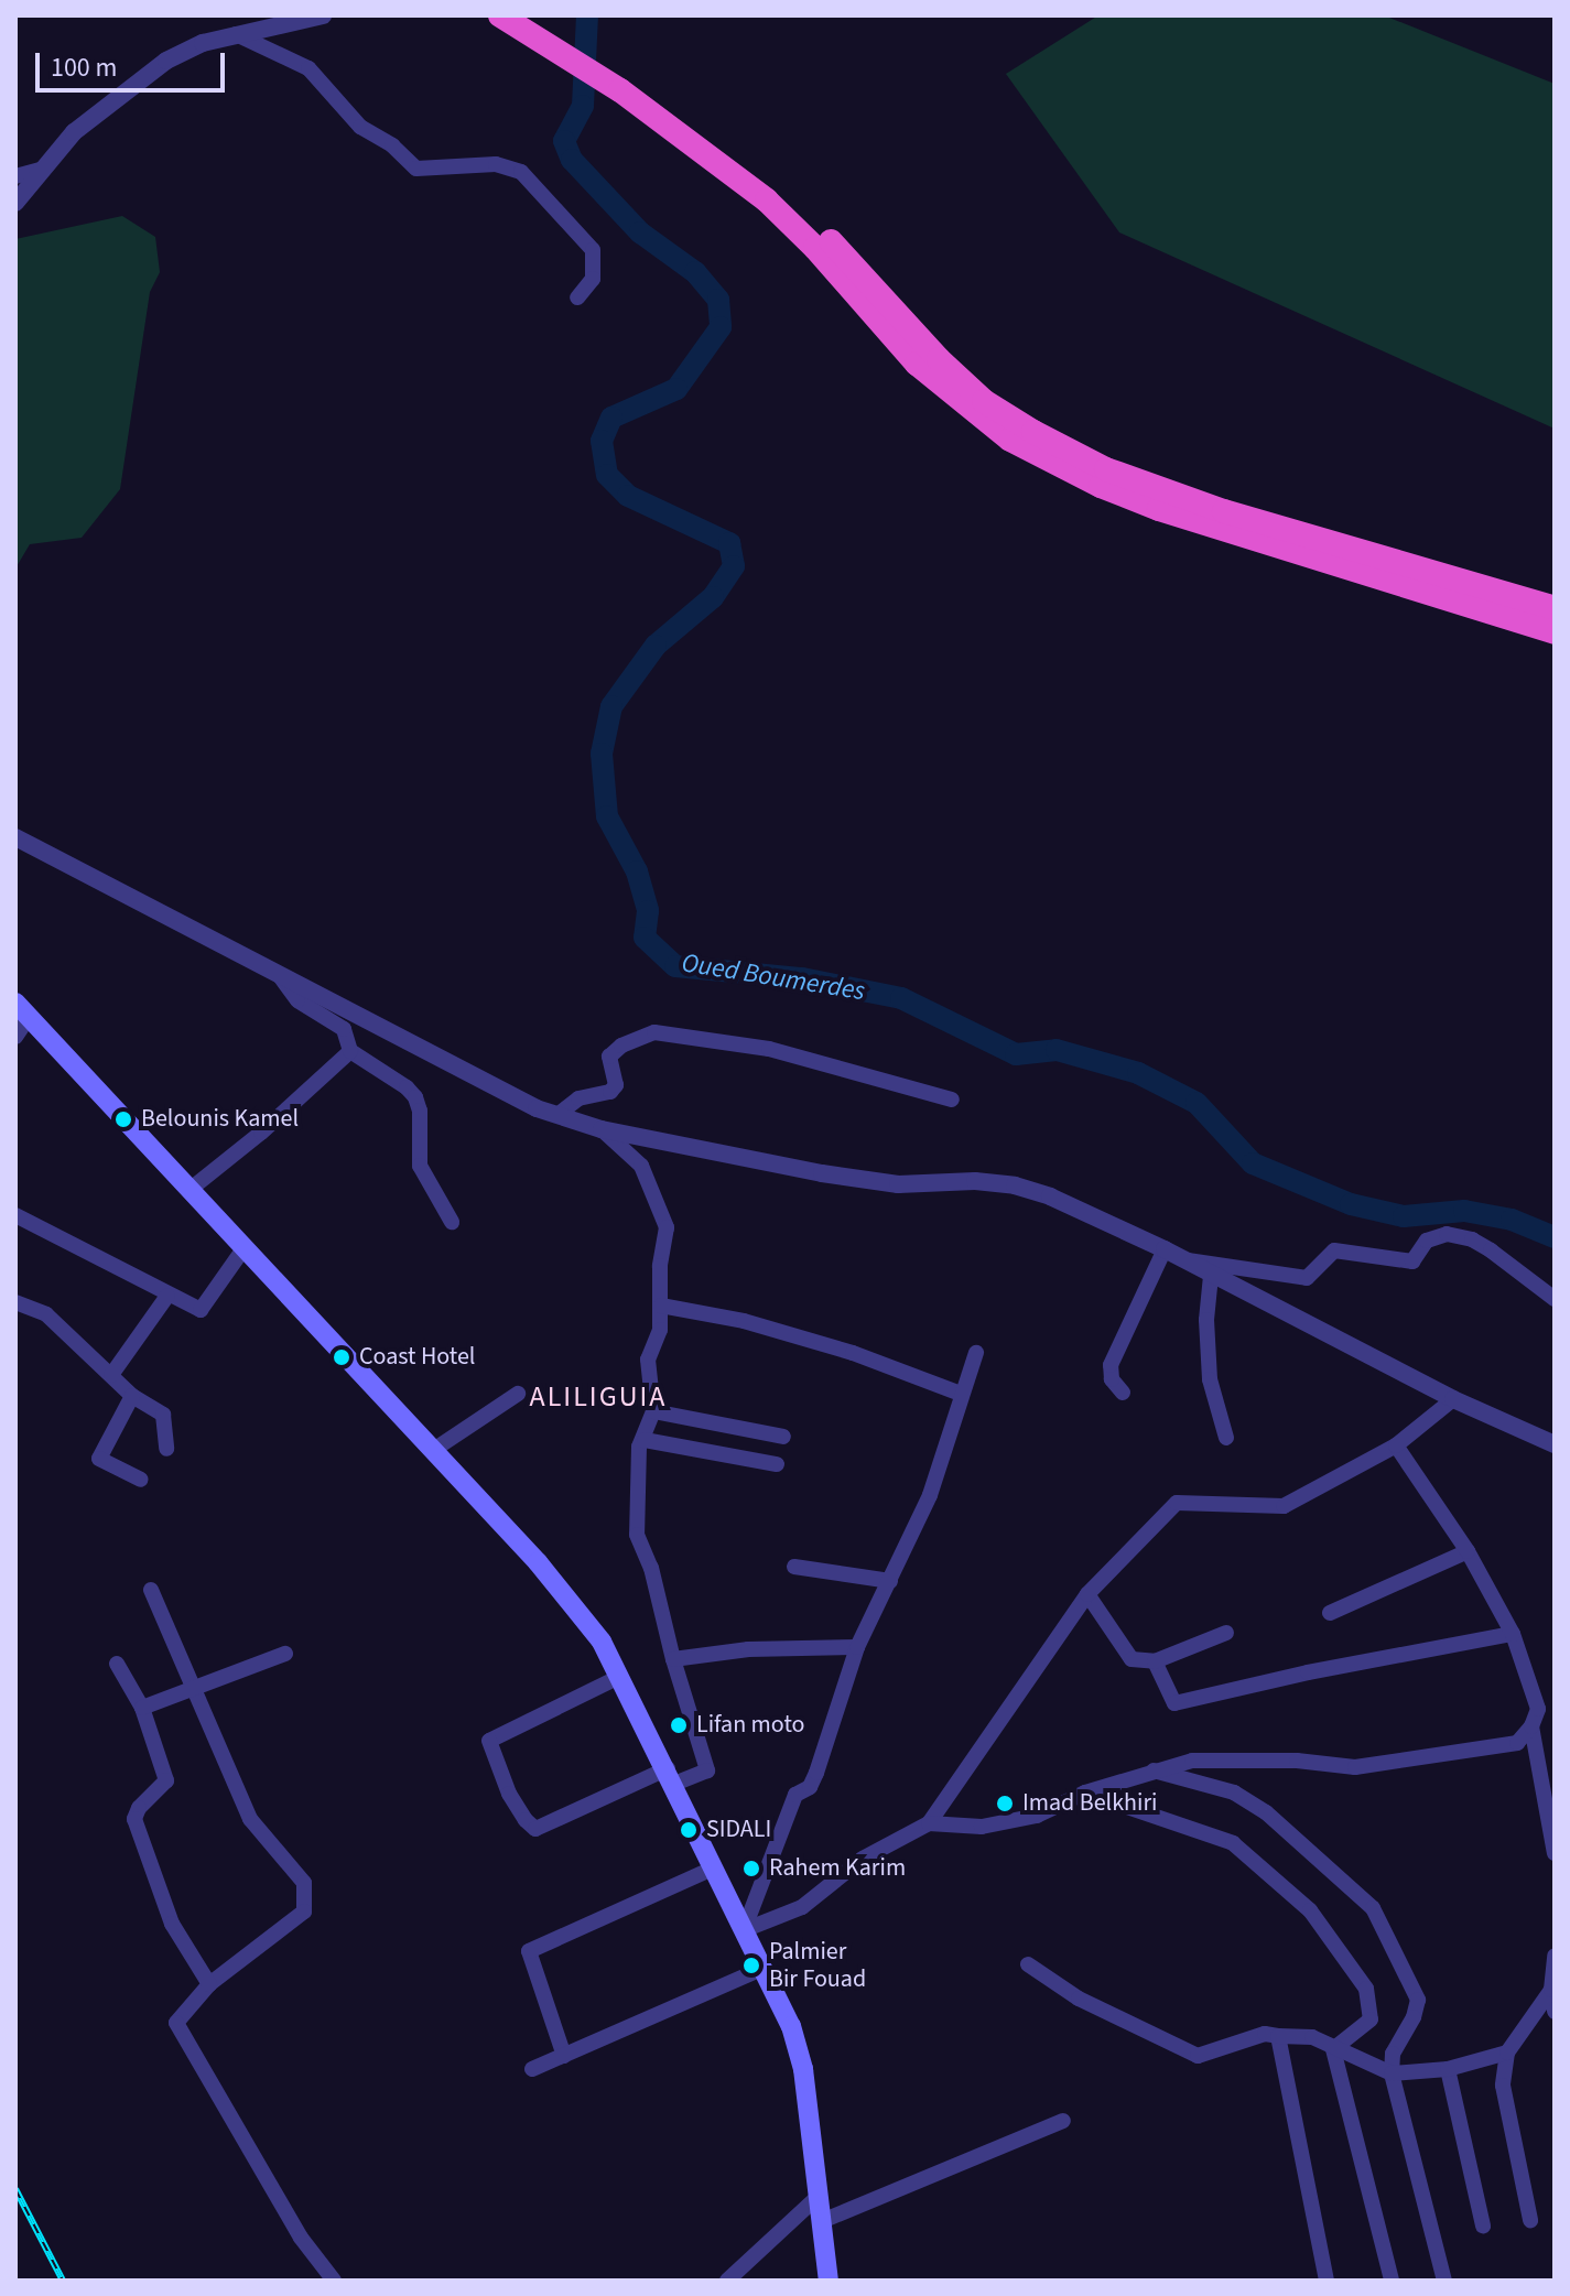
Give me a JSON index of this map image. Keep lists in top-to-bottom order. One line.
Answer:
{"districts":["ALILIGUIA"],"water":["Oued Boumerdes"],"places":["Belounis Kamel","Coast Hotel","Lifan moto","Imad Belkhiri","SIDALI","Rahem Karim","Palmier Bir Fouad"],"scale_bar":"100 m"}
